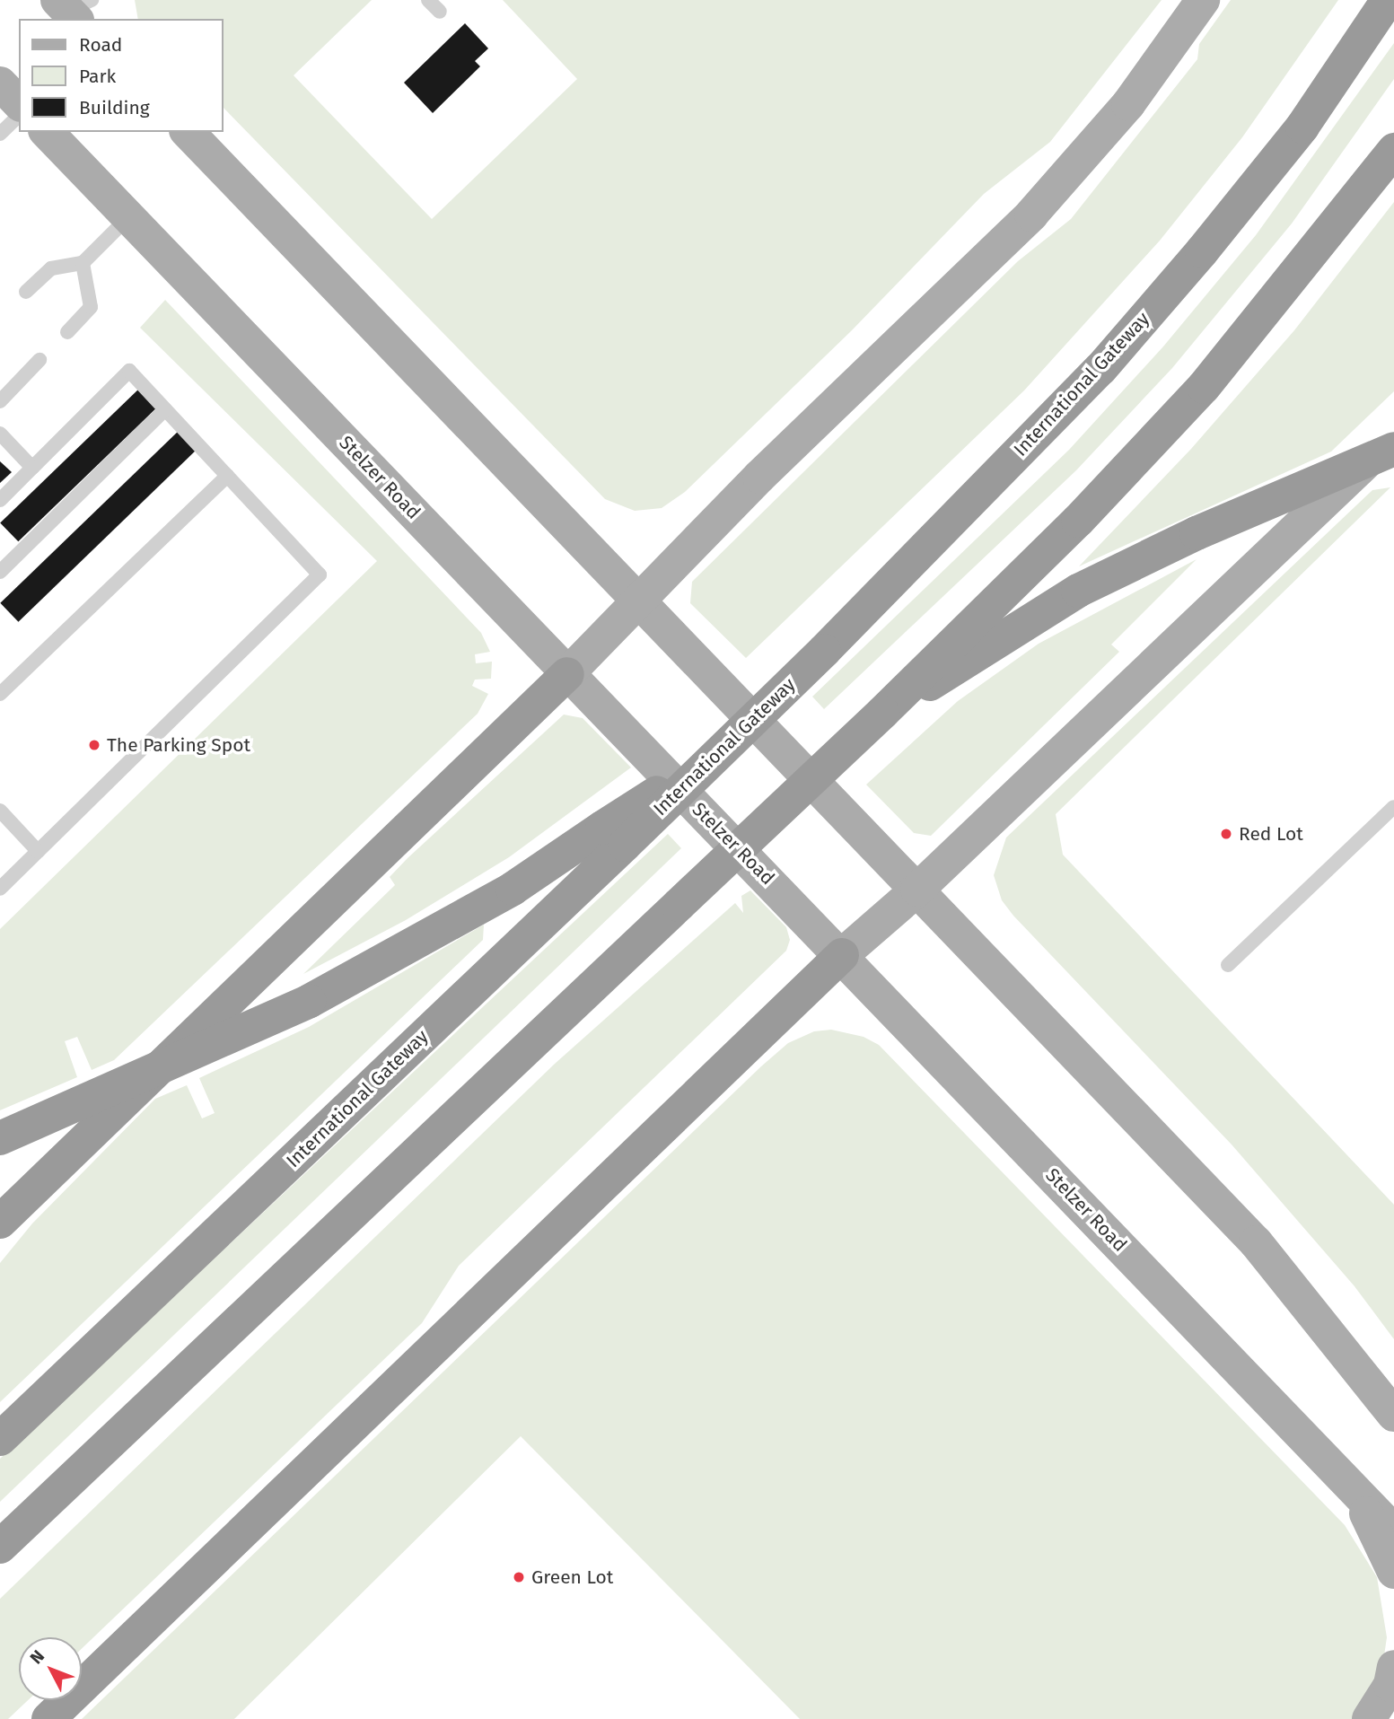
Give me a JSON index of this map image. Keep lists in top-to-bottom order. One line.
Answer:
{"streets":{"highway":["International Gateway"],"main road":["Stelzer Road"]},"places":["The Parking Spot","Red Lot","Green Lot"],"legend":["Road","Park","Building"],"north":"top left"}
